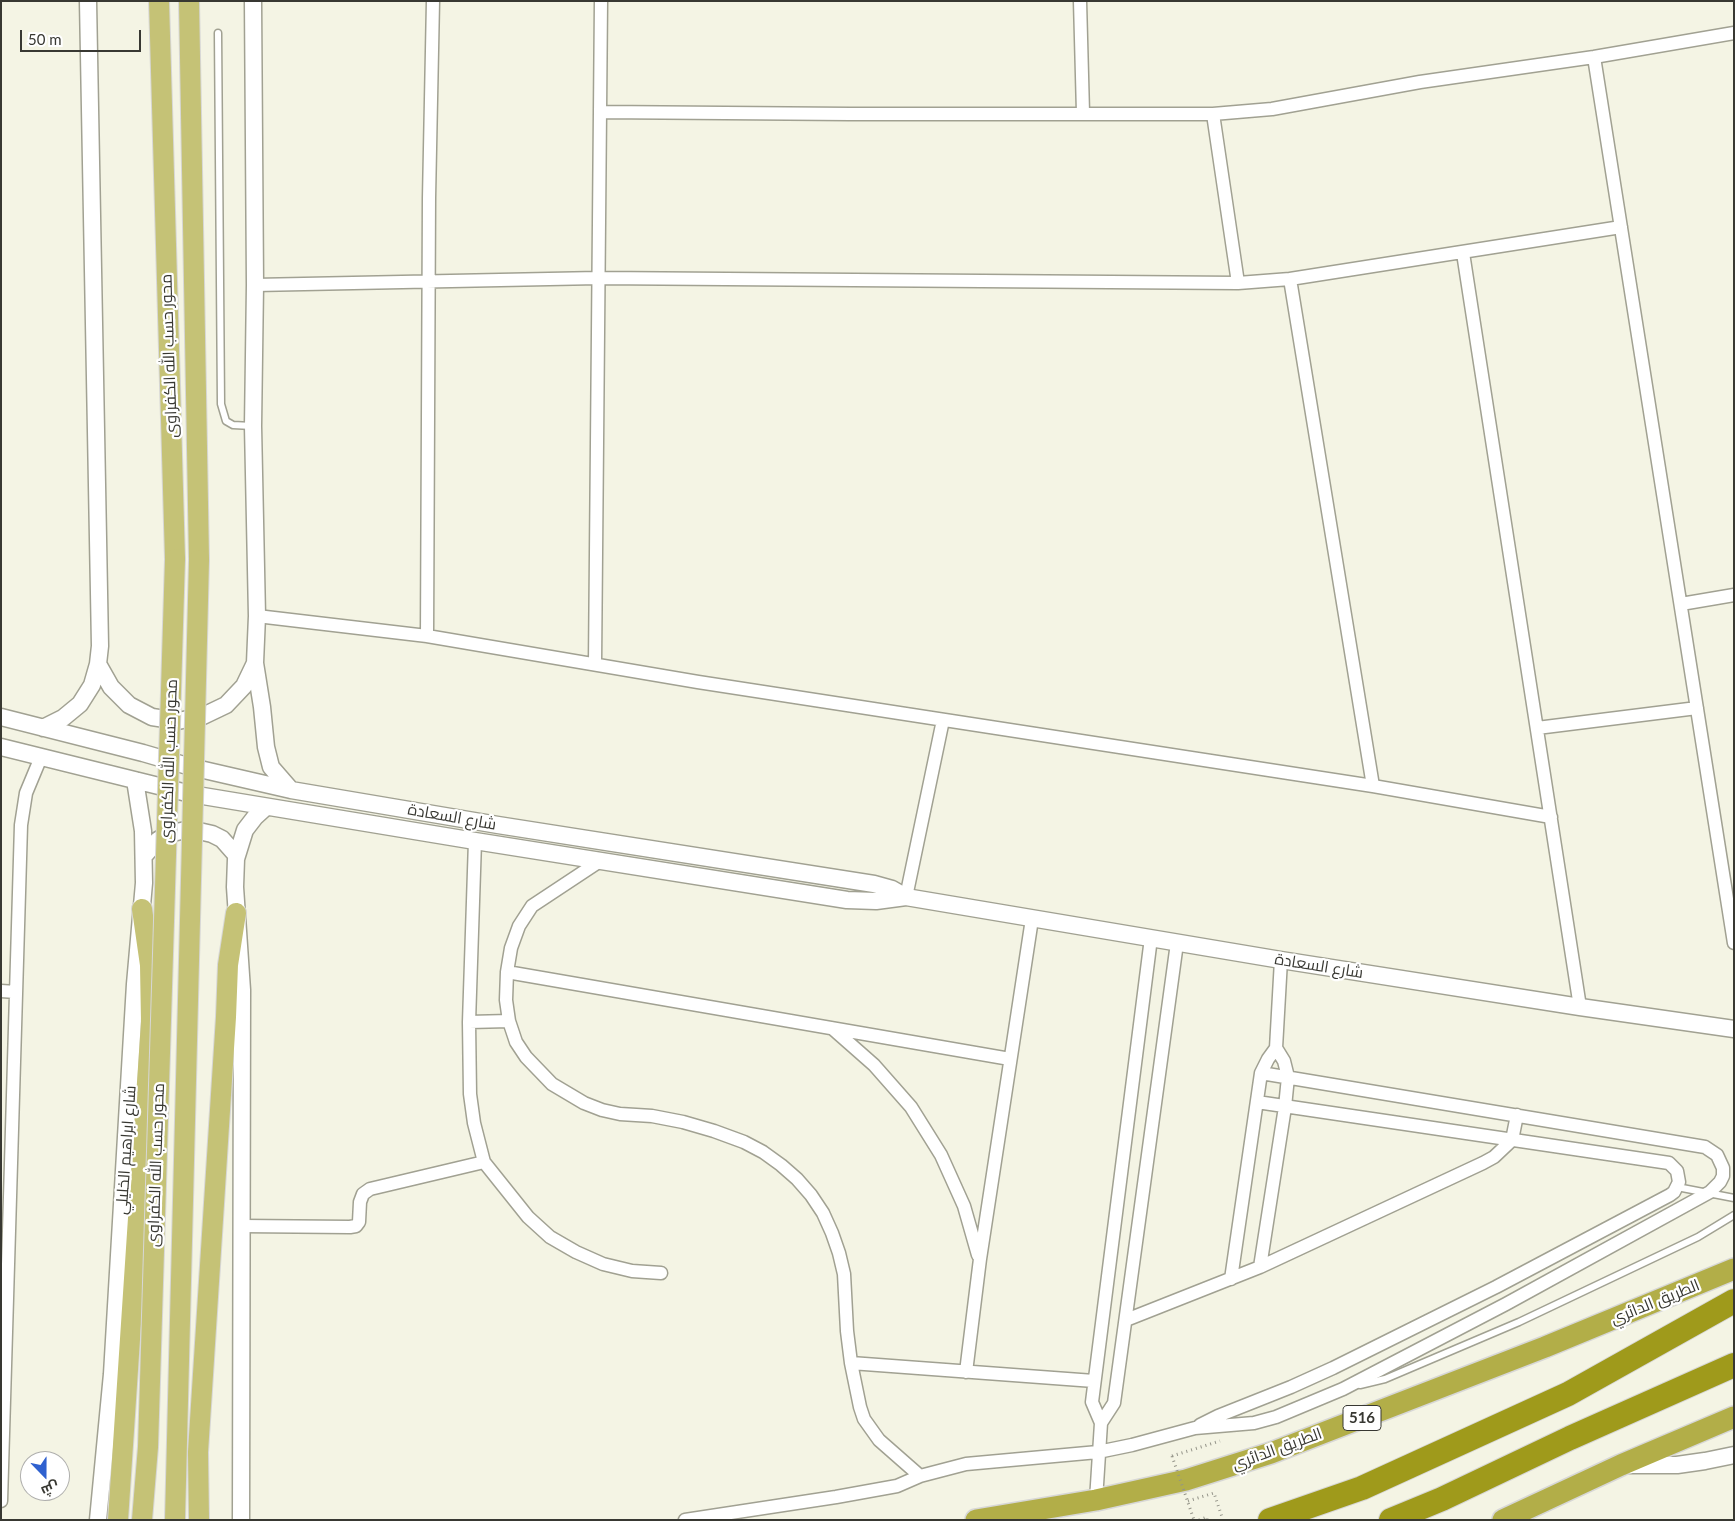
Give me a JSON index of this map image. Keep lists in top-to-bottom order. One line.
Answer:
{"streets":{"highway":["الطريق الدائري","516"],"main road":["محور حسب الله الكفراوى"],"street":["شارع السعادة","شارع ابراهيم الخليلي"]},"crossings":[["شارع السعادة","شارع ابراهيم الخليلي"]],"scale_bar":"50 m","north":"bottom"}
